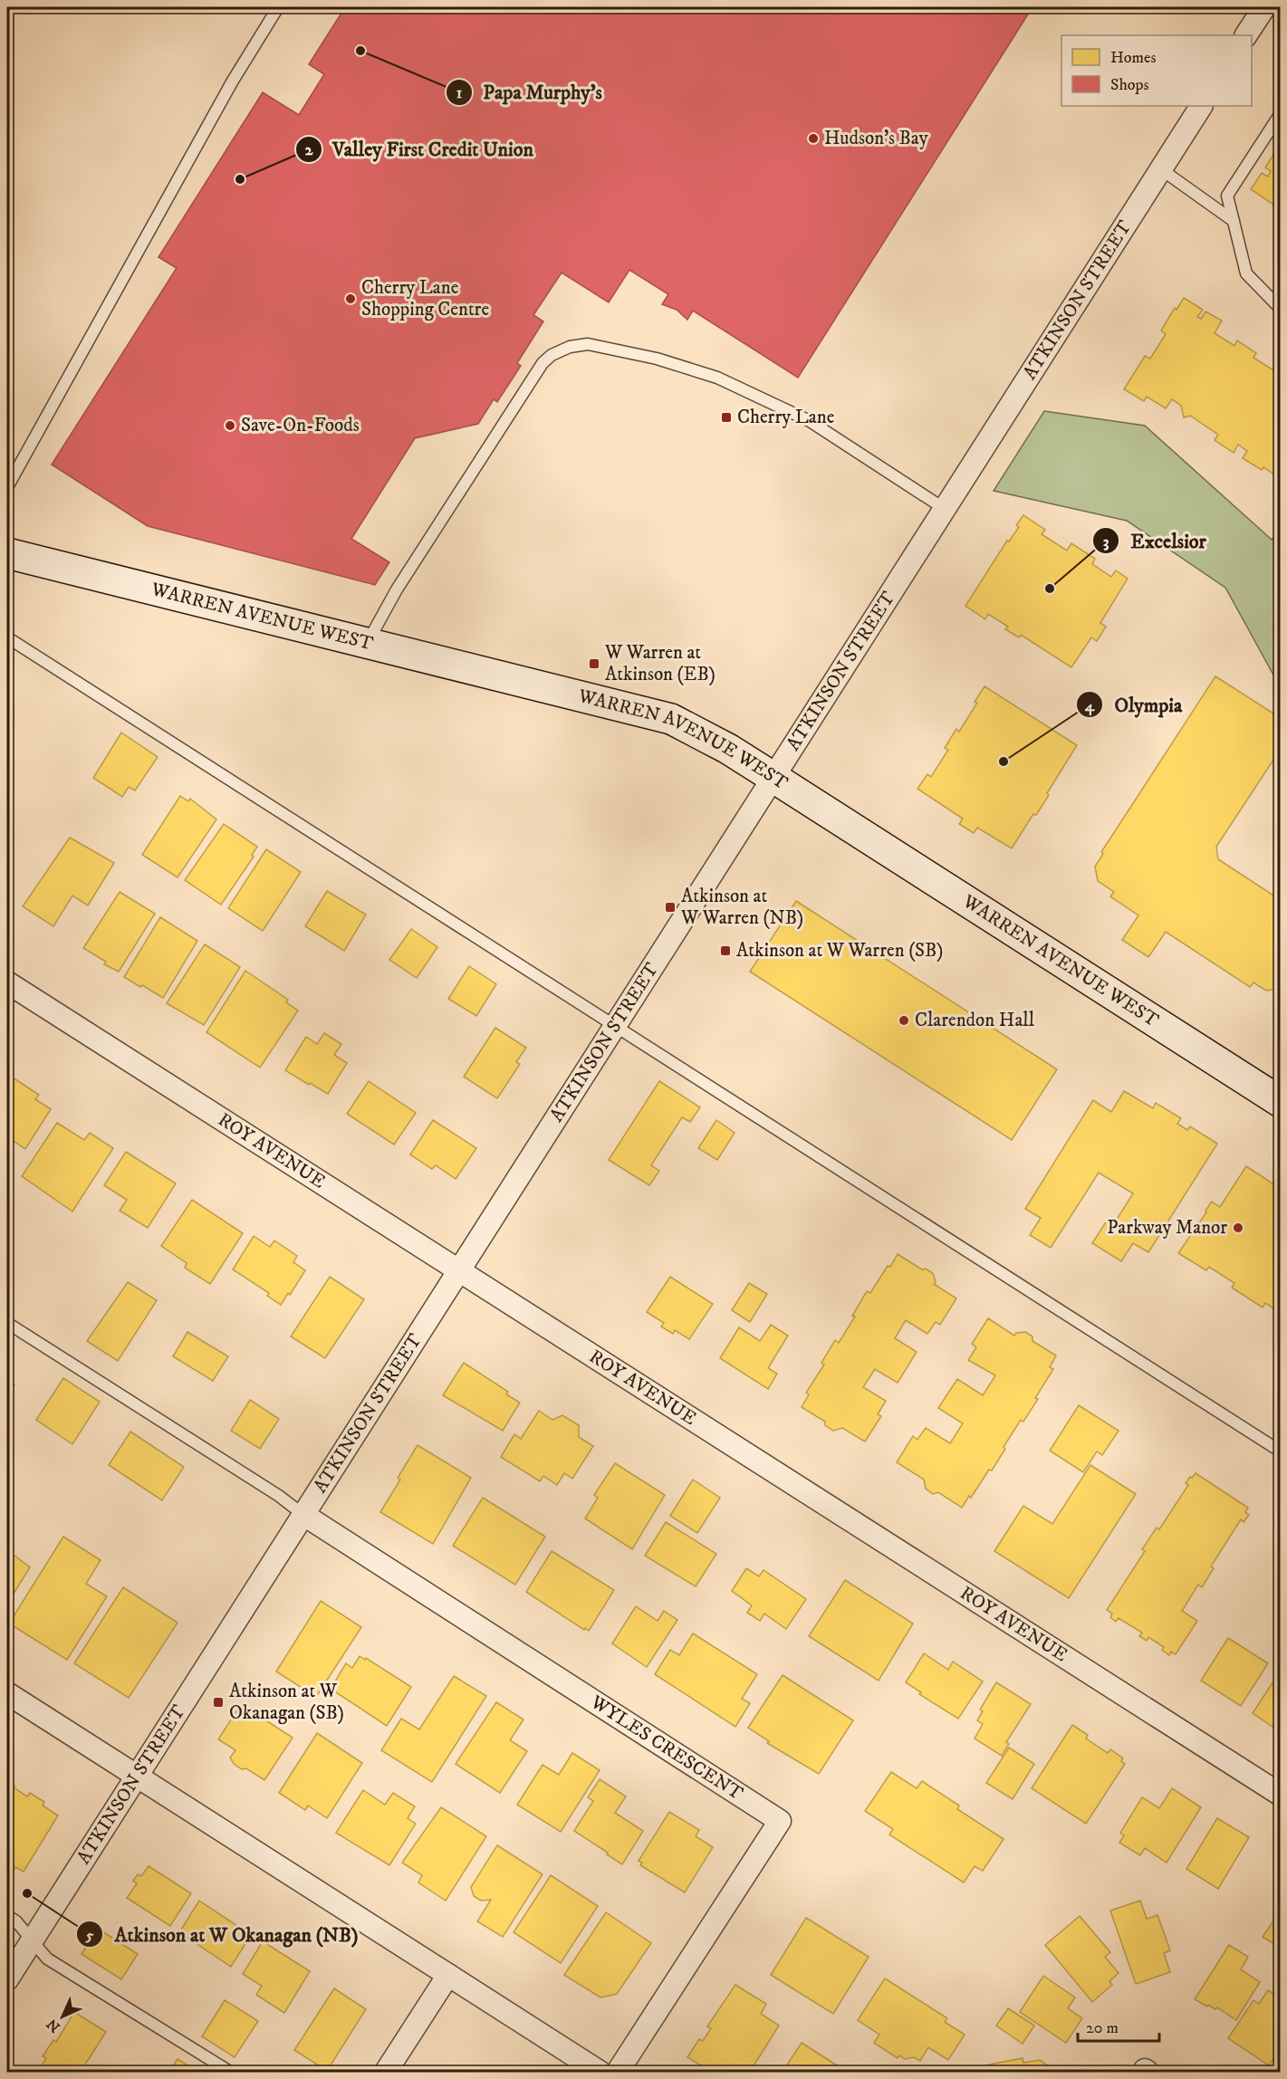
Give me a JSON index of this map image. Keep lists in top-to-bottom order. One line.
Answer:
{"streets":{"street":["ATKINSON STREET","WARREN AVENUE WEST","ROY AVENUE","WYLES CRESCENT"]},"crossings":[["ATKINSON STREET","WARREN AVENUE WEST"],["ATKINSON STREET","ROY AVENUE"],["ATKINSON STREET","WYLES CRESCENT"]],"places":{"other":["Papa Murphy's","Hudson's Bay","Valley First Credit Union","Cherry Lane Shopping Centre","Save-On-Foods","Excelsior","Olympia","Clarendon Hall","Parkway Manor","Atkinson at W Okanagan (NB)"],"transit":["Cherry Lane","W Warren at Atkinson (EB)","Atkinson at W Warren (NB)","Atkinson at W Warren (SB)","Atkinson at W Okanagan (SB)"]},"legend":["Homes","Shops"],"scale_bar":"20 m","north":"bottom left"}
